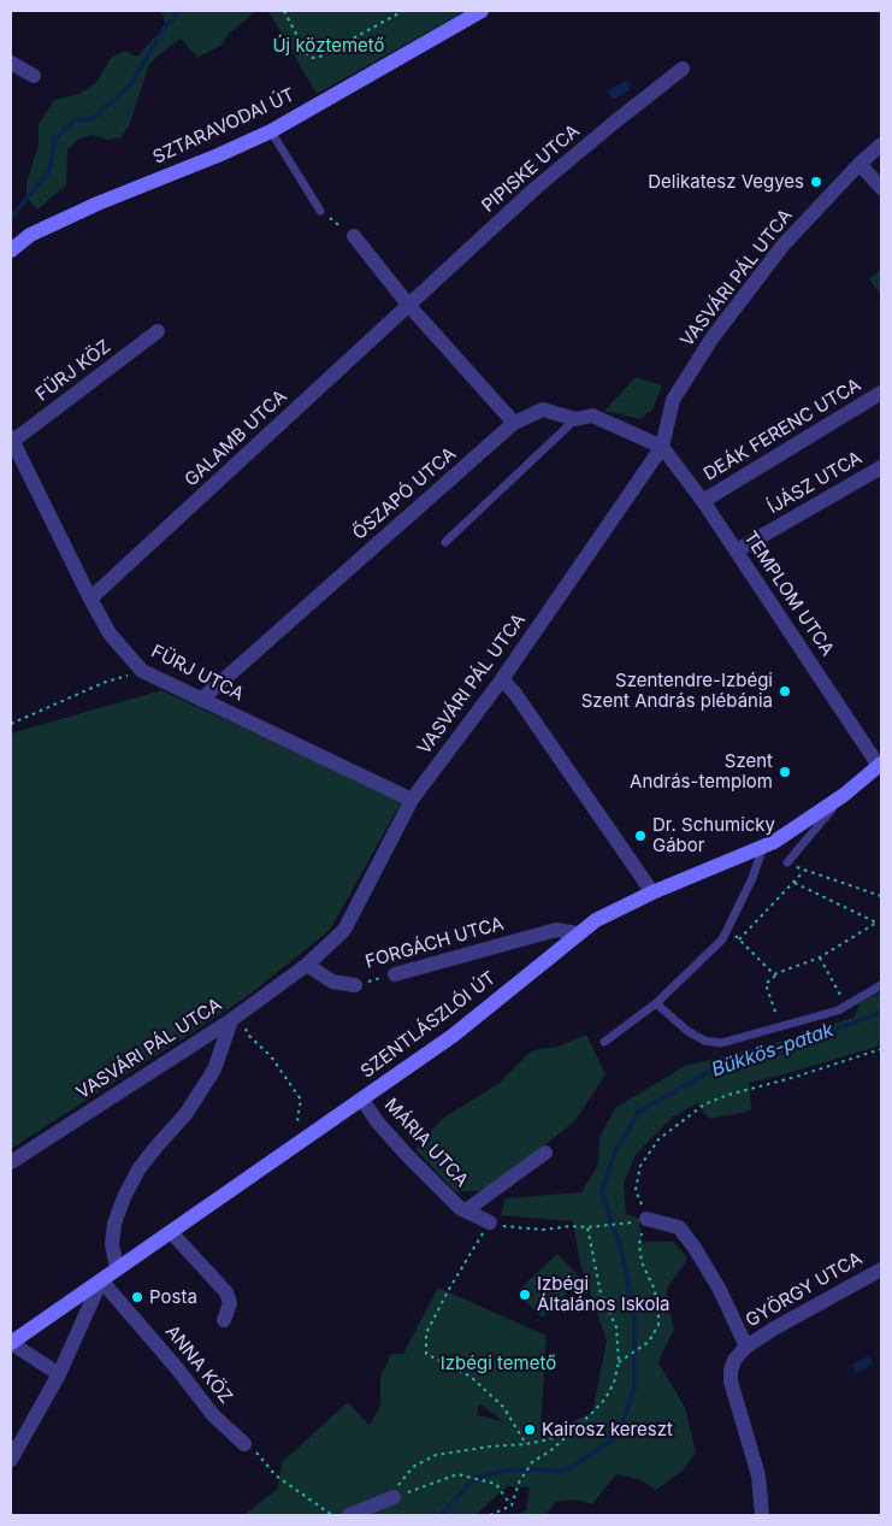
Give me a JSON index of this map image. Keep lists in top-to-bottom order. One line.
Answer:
{"streets":{"main road":["SZTARAVODAI ÚT","SZENTLÁSZLÓI ÚT"],"street":["PIPISKE UTCA","VASVÁRI PÁL UTCA","FÜRJ KÖZ","DEÁK FERENC UTCA","GALAMB UTCA","ÍJÁSZ UTCA","ŐSZAPÓ UTCA","TEMPLOM UTCA","FÜRJ UTCA","FORGÁCH UTCA","MÁRIA UTCA","GYÖRGY UTCA","ANNA KÖZ"]},"crossings":[["PIPISKE UTCA","GALAMB UTCA"],["VASVÁRI PÁL UTCA","ŐSZAPÓ UTCA"],["VASVÁRI PÁL UTCA","TEMPLOM UTCA"],["VASVÁRI PÁL UTCA","FÜRJ UTCA"],["VASVÁRI PÁL UTCA","FORGÁCH UTCA"],["FÜRJ KÖZ","FÜRJ UTCA"],["DEÁK FERENC UTCA","TEMPLOM UTCA"],["GALAMB UTCA","FÜRJ UTCA"],["ÍJÁSZ UTCA","TEMPLOM UTCA"],["ŐSZAPÓ UTCA","TEMPLOM UTCA"],["ŐSZAPÓ UTCA","FÜRJ UTCA"],["TEMPLOM UTCA","SZENTLÁSZLÓI ÚT"],["FORGÁCH UTCA","SZENTLÁSZLÓI ÚT"],["SZENTLÁSZLÓI ÚT","MÁRIA UTCA"],["SZENTLÁSZLÓI ÚT","ANNA KÖZ"]],"water":["Bükkös-patak"],"parks":["Új köztemető","Izbégi temető"],"places":["Delikatesz Vegyes","Szentendre-Izbégi Szent András plébánia","Szent András-templom","Dr. Schumicky Gábor","Izbégi Általános Iskola","Posta","Kairosz kereszt"]}
